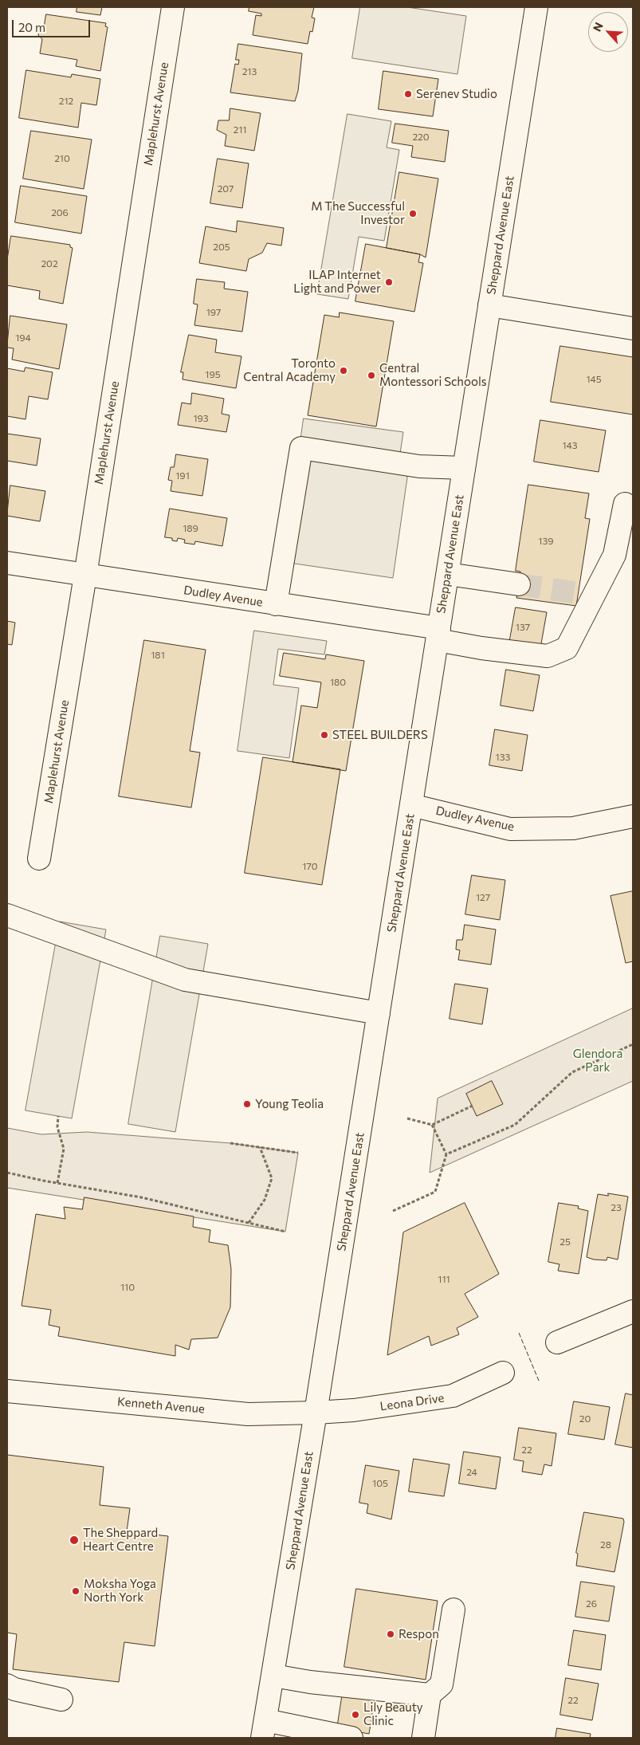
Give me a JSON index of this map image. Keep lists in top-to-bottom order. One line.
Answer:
{"streets":{"street":["Maplehurst Avenue","Sheppard Avenue East","Dudley Avenue","Leona Drive","Kenneth Avenue"]},"crossings":[["Maplehurst Avenue","Dudley Avenue"],["Sheppard Avenue East","Dudley Avenue"],["Sheppard Avenue East","Leona Drive"],["Sheppard Avenue East","Kenneth Avenue"],["Leona Drive","Kenneth Avenue"]],"parks":["Glendora Park"],"places":["Serenev Studio","M The Successful Investor","ILAP Internet Light and Power","Toronto Central Academy","Central Montessori Schools","STEEL BUILDERS","Young Teolia","The Sheppard Heart Centre","Moksha Yoga North York","Respon","Lily Beauty Clinic"],"house_numbers":["213","212","211","220","210","207","206","205","202","197","194","195","145","193","143","191","189","139","137","181","180","133","170","127","23","25","111","110","20","22","24","105","28","26","22"],"scale_bar":"20 m","north":"top left"}
